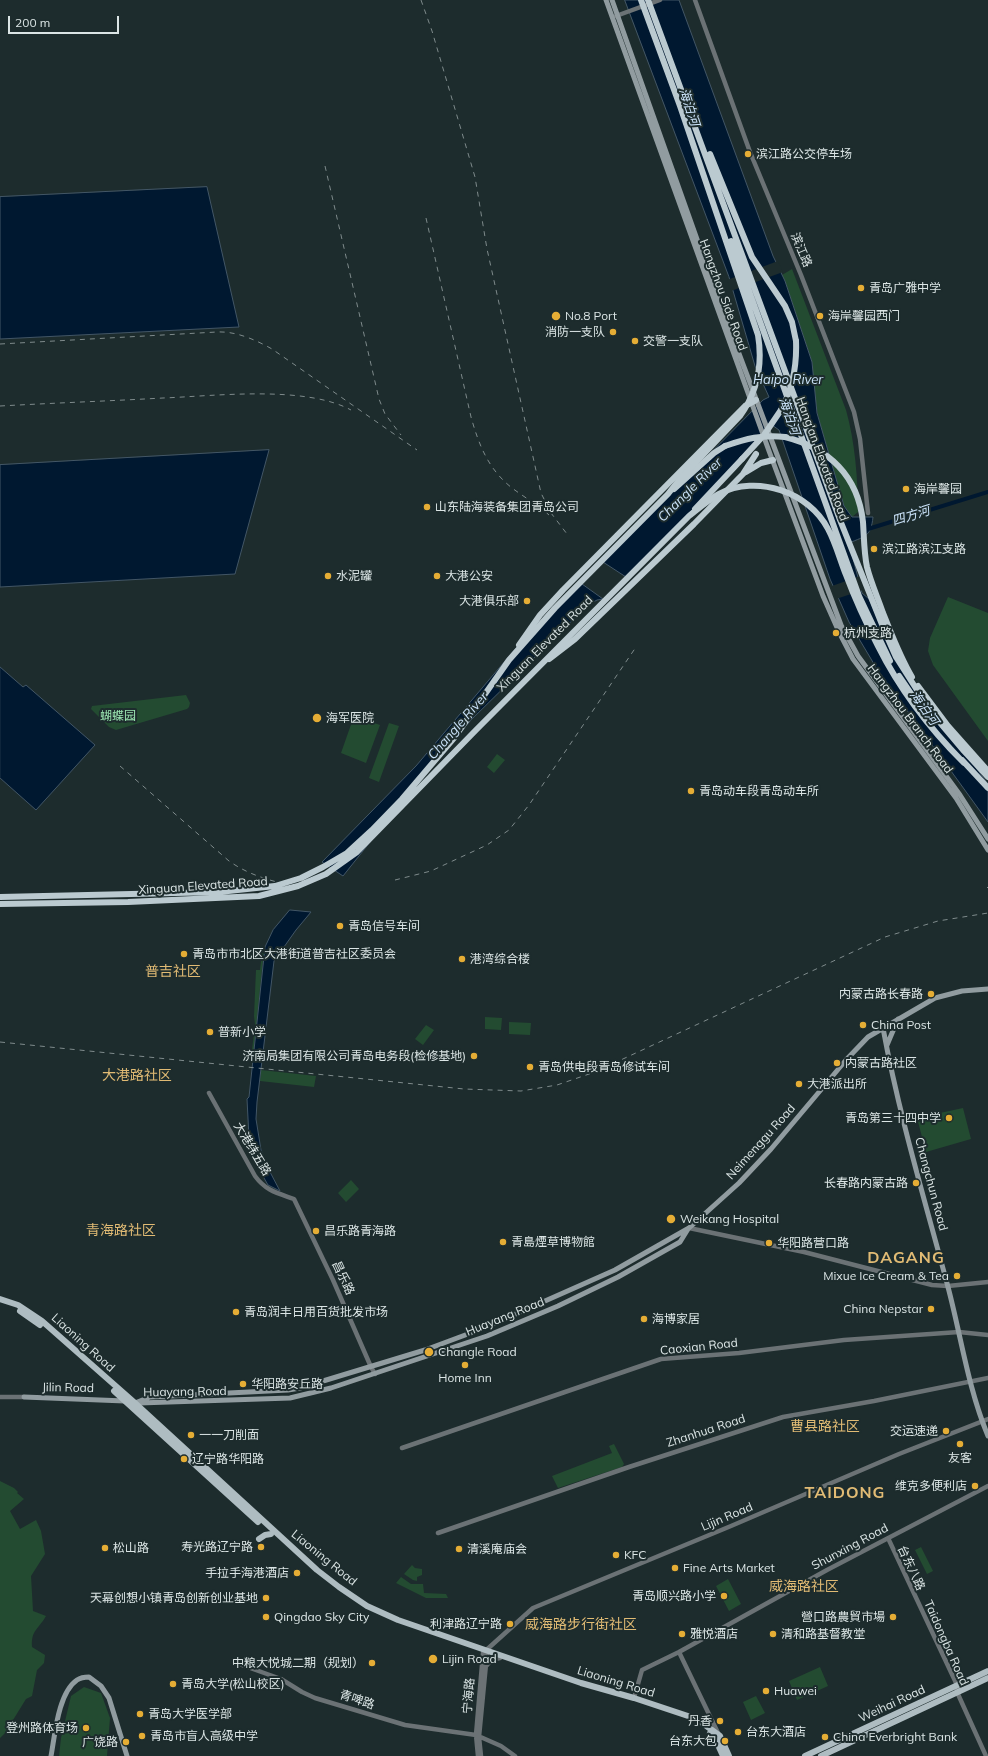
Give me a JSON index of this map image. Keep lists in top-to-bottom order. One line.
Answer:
{"streets":{"highway":["Hang'an Elevated Road","Xinguan Elevated Road"],"main road":["Hangzhou Side Road","Hangzhou Branch Road","Neimenggu Road","Changchun Road","Huayang Road","Liaoning Road","Jilin Road","Weihai Road"],"street":["滨江路","大港纬五路","昌乐路","Caoxian Road","Zhanhua Road","Lijin Road","Shunxing Road","Taidongba Road","宁海路","青啤路"]},"crossings":[["Hangzhou Side Road","Hangzhou Branch Road"],["Neimenggu Road","Changchun Road"],["Neimenggu Road","Huayang Road"],["大港纬五路","昌乐路"],["Changchun Road","Caoxian Road"],["Changchun Road","Zhanhua Road"],["Changchun Road","Lijin Road"],["昌乐路","Huayang Road"],["Huayang Road","Liaoning Road"],["Huayang Road","Jilin Road"],["Liaoning Road","Jilin Road"],["Liaoning Road","Lijin Road"],["Liaoning Road","Shunxing Road"],["Liaoning Road","宁海路"],["Lijin Road","宁海路"],["Shunxing Road","Taidongba Road"],["Taidongba Road","Weihai Road"],["宁海路","青啤路"]],"districts":["普吉社区","大港路社区","青海路社区","DAGANG","曹县路社区","TAIDONG","威海路社区","威海路步行街社区"],"water":["海泊河","Haipo River","Changle River","四方河"],"parks":["蝴蝶园"],"places":["滨江路公交停车场","青岛广雅中学","No.8 Port","海岸馨园西门","消防一支队","交警一支队","海岸馨园","山东陆海装备集团青岛公司","滨江路滨江支路","水泥罐","大港公安","大港俱乐部","杭州支路","海军医院","青岛动车段青岛动车所","青岛信号车间","青岛市市北区大港街道普吉社区委员会","港湾综合楼","内蒙古路长春路","China Post","普新小学","济南局集团有限公司青岛电务段(检修基地)","内蒙古路社区","青岛供电段青岛修试车间","大港派出所","青岛第三十四中学","长春路内蒙古路","Weikang Hospital","昌乐路青海路","青島煙草博物館","华阳路营口路","Mixue Ice Cream & Tea","China Nepstar","青岛润丰日用百货批发市场","海博家居","Changle Road","Home Inn","华阳路安丘路","交运速递","一一刀削面","友客","辽宁路华阳路","维克多便利店","寿光路辽宁路","松山路","清溪庵庙会","KFC","Fine Arts Market","手拉手海港酒店","青岛顺兴路小学","天幕创想小镇青岛创新创业基地","Qingdao Sky City","營口路農貿市場","利津路辽宁路","雅悦酒店","清和路基督教堂","Lijin Road","中粮大悦城二期（规划）","青岛大学(松山校区)","Huawei","青岛大学医学部","丹香","登州路体育场","台东大酒店","青岛市盲人高级中学","China Everbright Bank","台东大包","广饶路"],"scale_bar":"200 m"}
